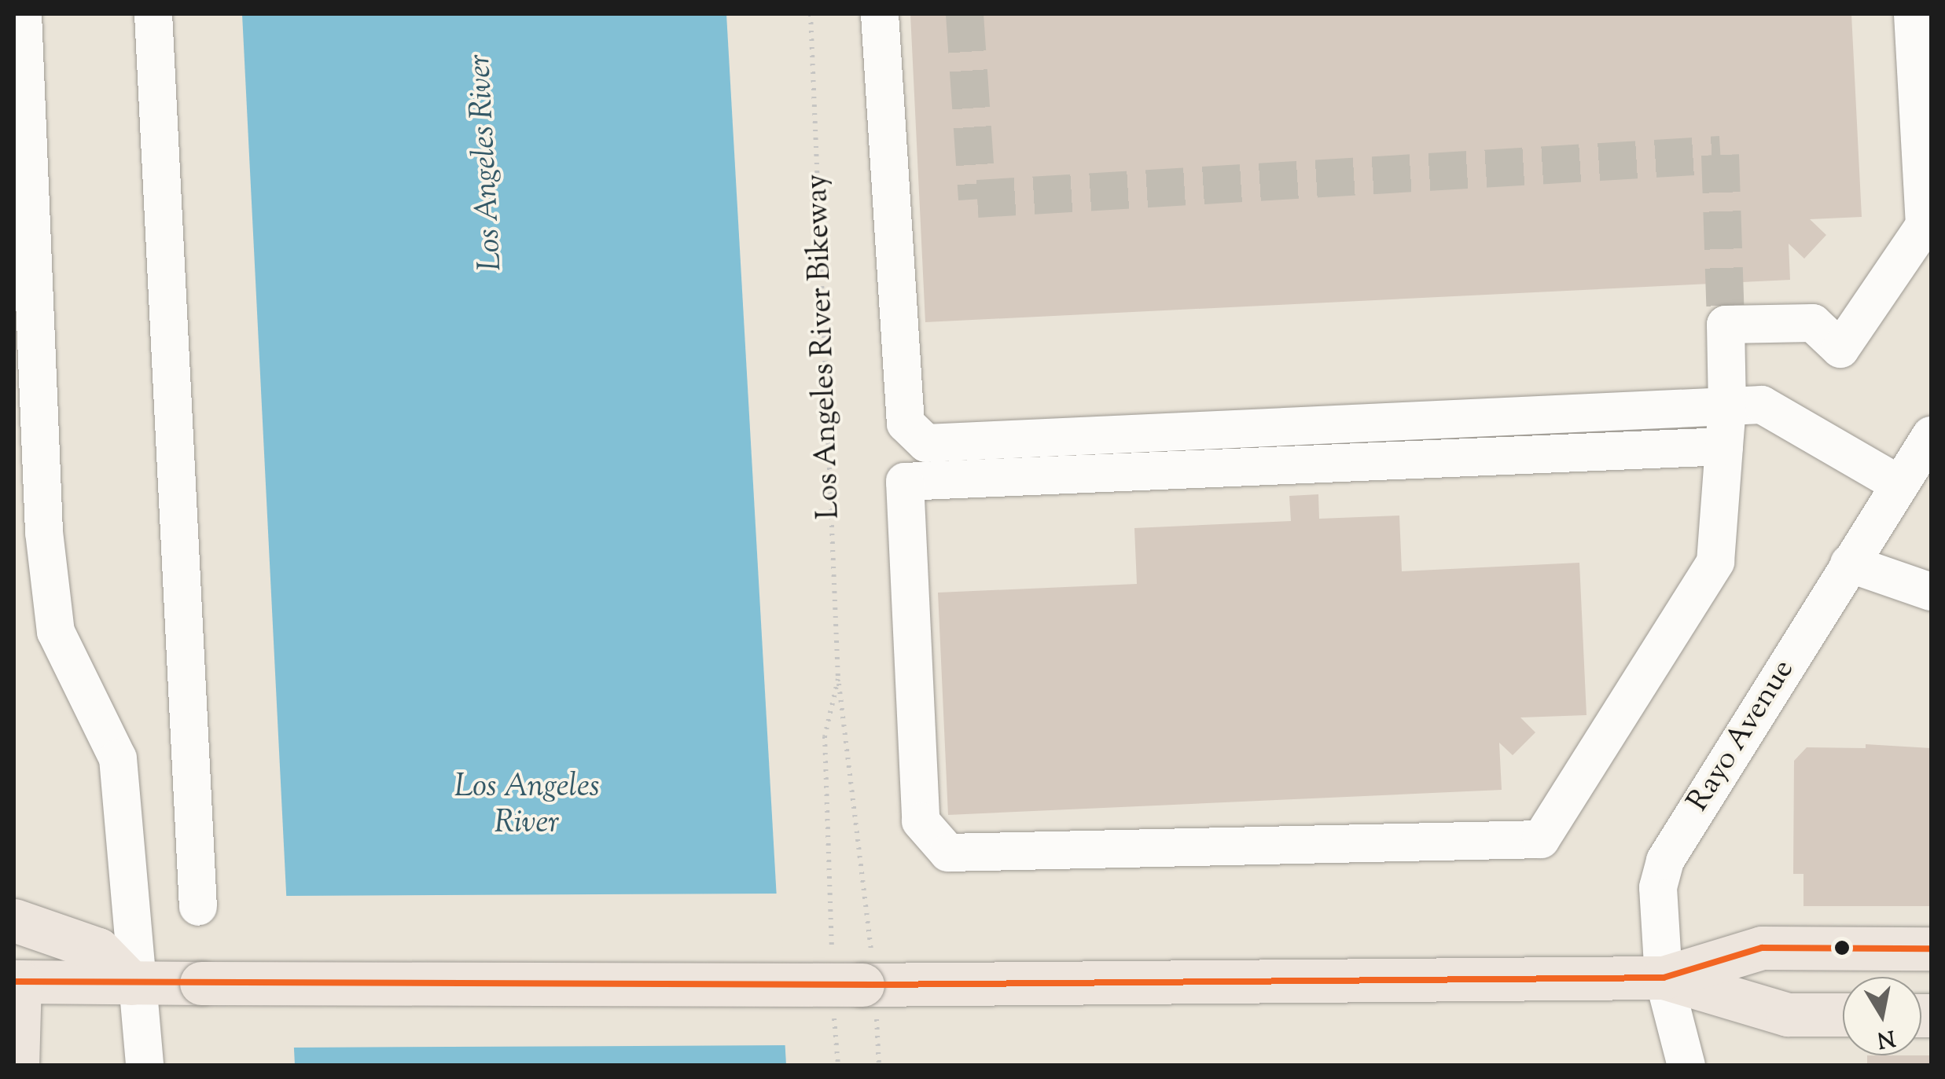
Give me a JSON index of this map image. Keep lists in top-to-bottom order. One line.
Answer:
{"streets":{"street":["Rayo Avenue"],"path":["Los Angeles River Bikeway"]},"water":["Los Angeles River"],"north":"bottom"}
